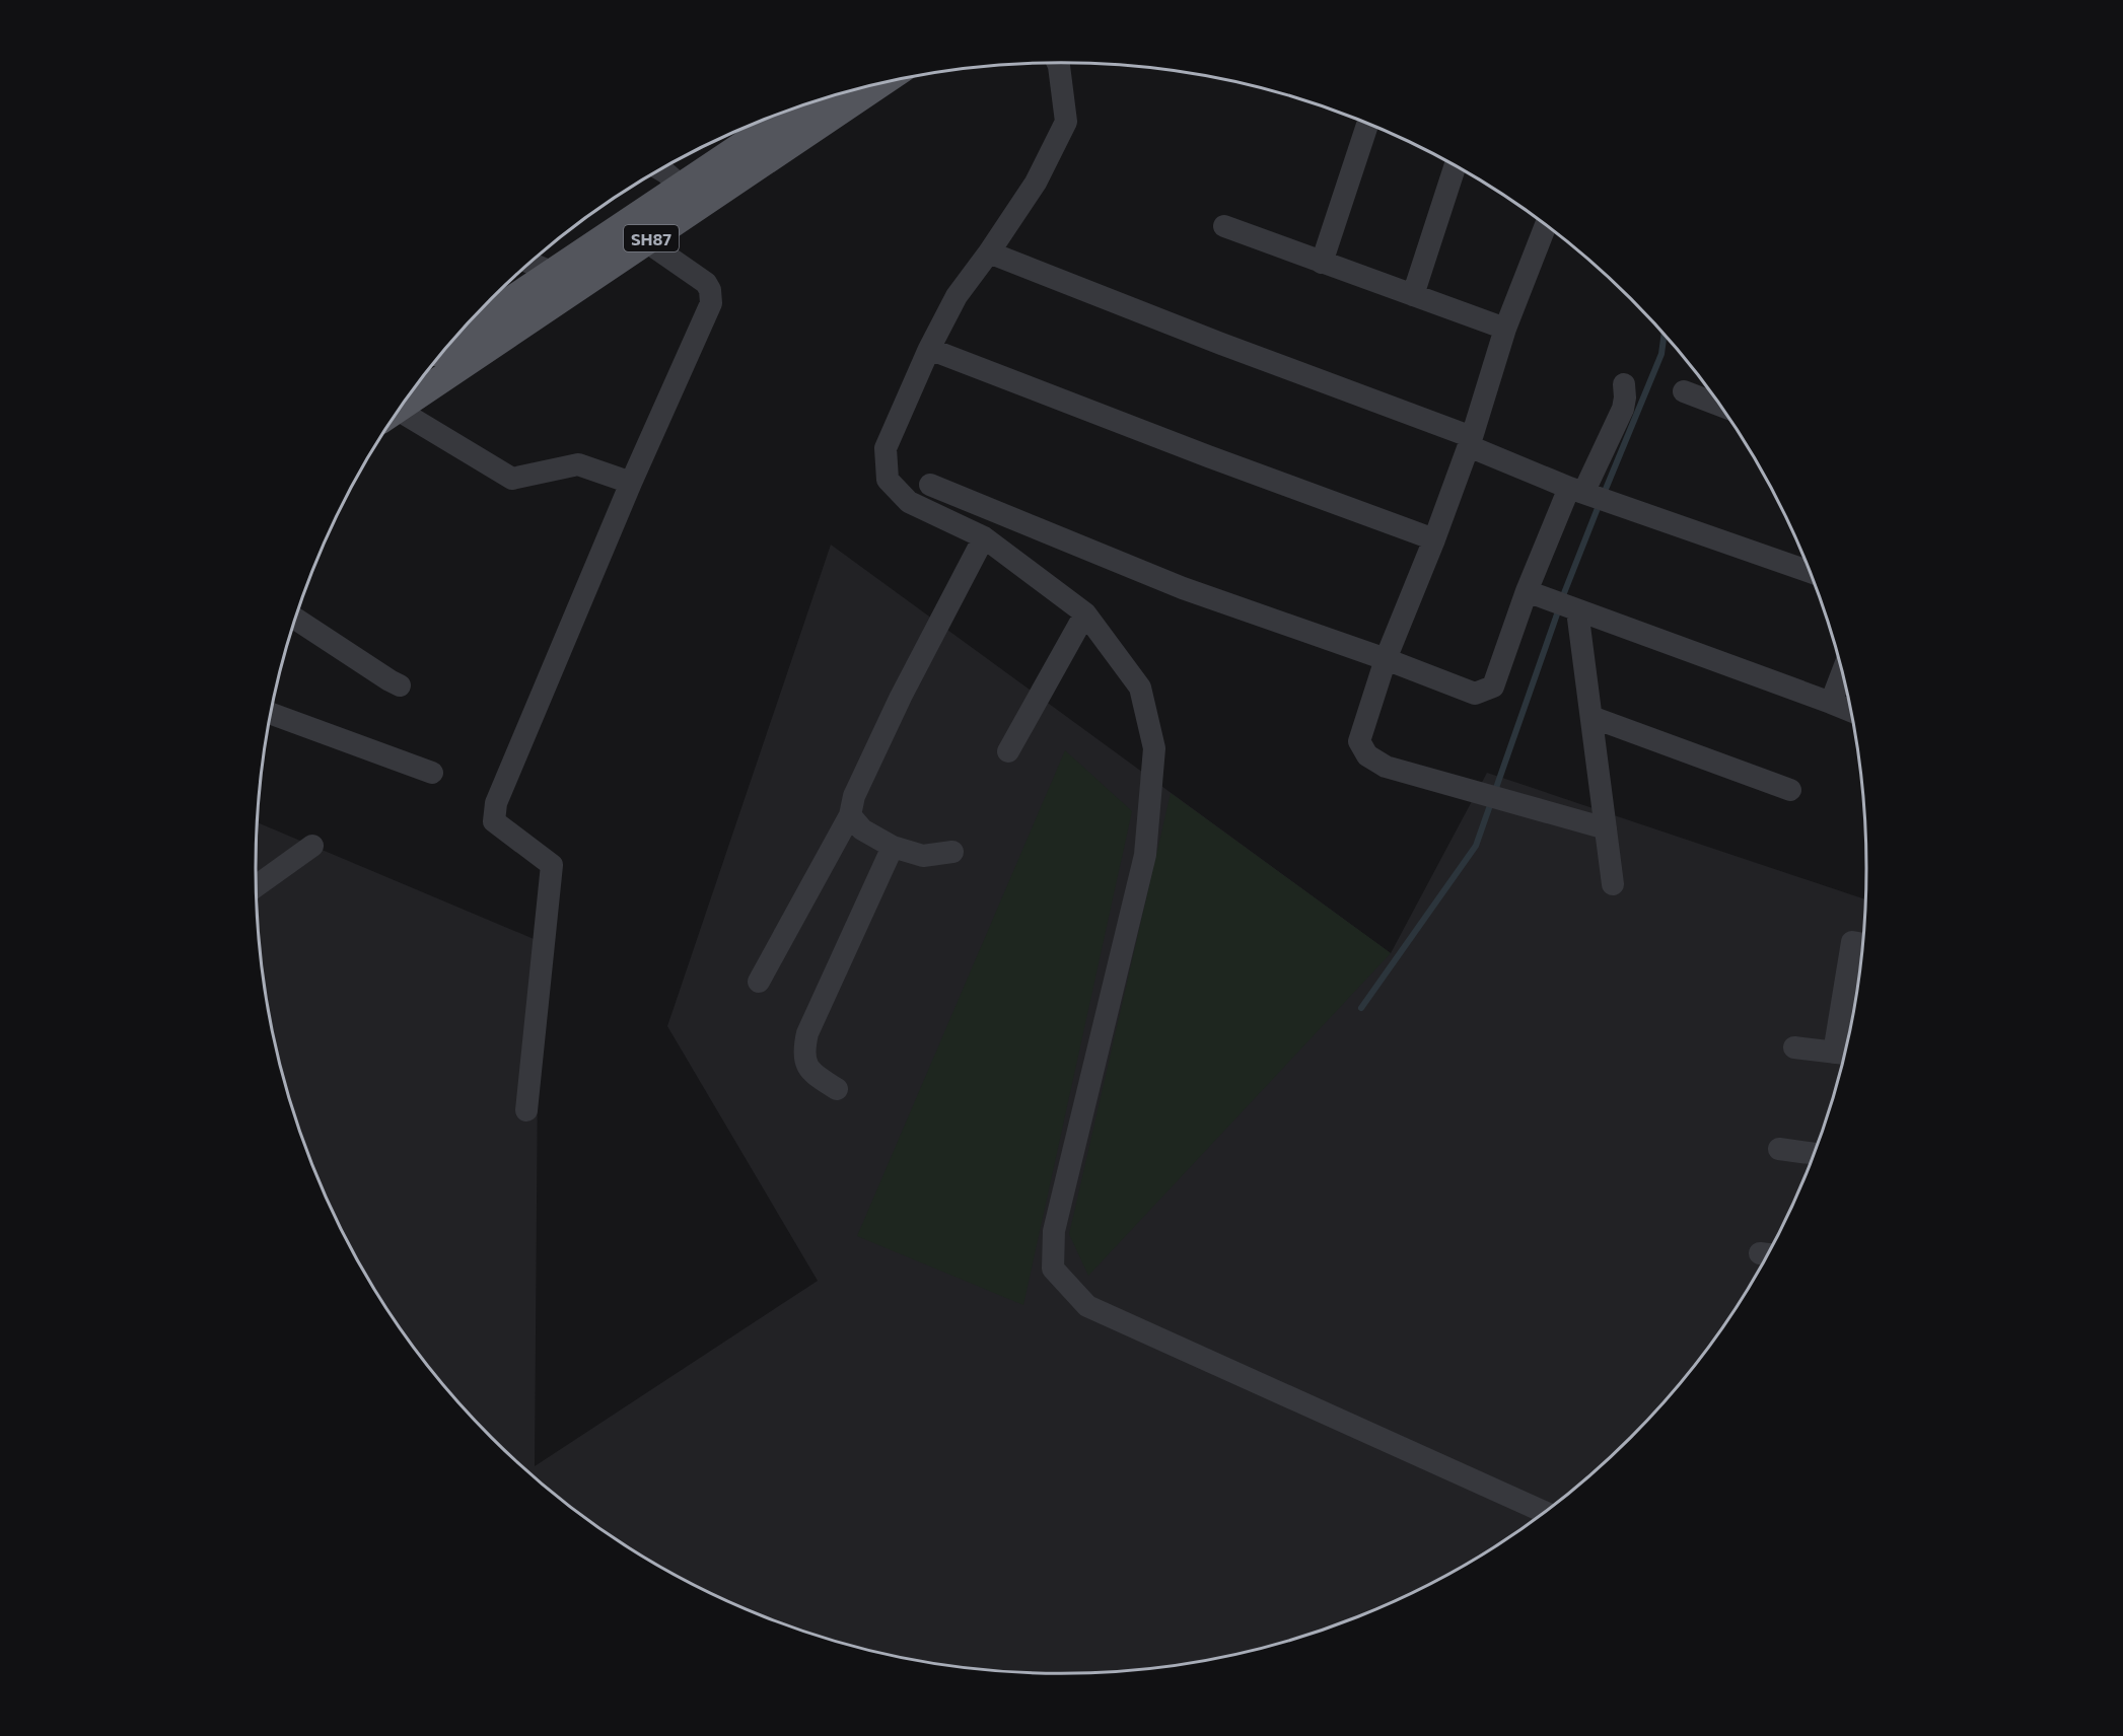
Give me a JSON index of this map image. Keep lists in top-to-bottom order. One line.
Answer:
{"streets":{"main road":["SH87"]}}
